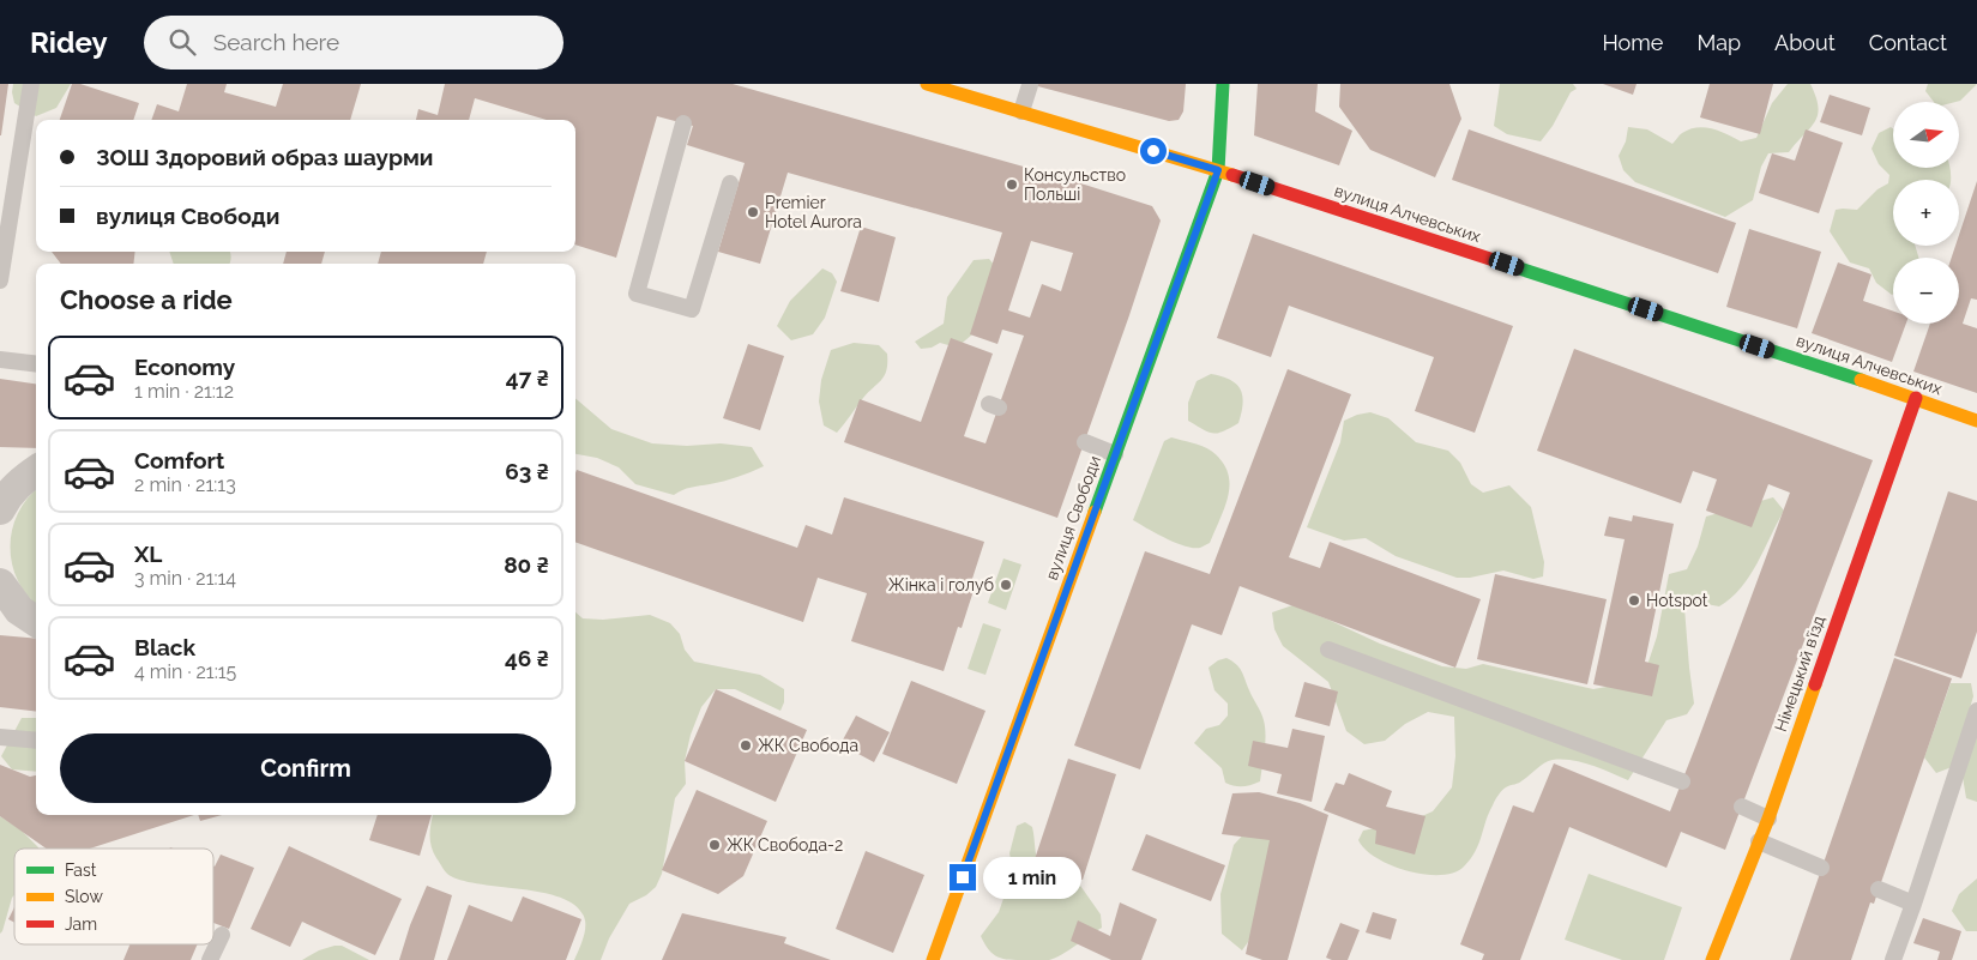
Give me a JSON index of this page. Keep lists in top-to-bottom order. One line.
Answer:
{"streets":{"street":["вулиця Алчевських","вулиця Свободи","Німецький в’їзд"]},"crossings":[["вулиця Алчевських","вулиця Свободи"],["вулиця Алчевських","Німецький в’їзд"]],"places":["Консульство Польші","Premier Hotel Aurora","Жінка і голуб","Hotspot","ЖК Свобода","ЖК Свобода-2"],"legend":["Fast","Slow","Jam"],"north":"right","page":{"header":"Ridey","search":"Search here","nav":["Home","Map","About","Contact"],"map_buttons":["+","−"],"banner":["ЗОШ Здоровий образ шаурми","вулиця Свободи"],"heading":"Choose a ride","list":[{"name":"Economy","note":"1 min · 21:12","value":"47 ₴"},{"name":"Comfort","note":"2 min · 21:13","value":"63 ₴"},{"name":"XL","note":"3 min · 21:14","value":"80 ₴"},{"name":"Black","note":"4 min · 21:15","value":"46 ₴"}],"buttons":"Confirm","bubble":"1 min"}}
